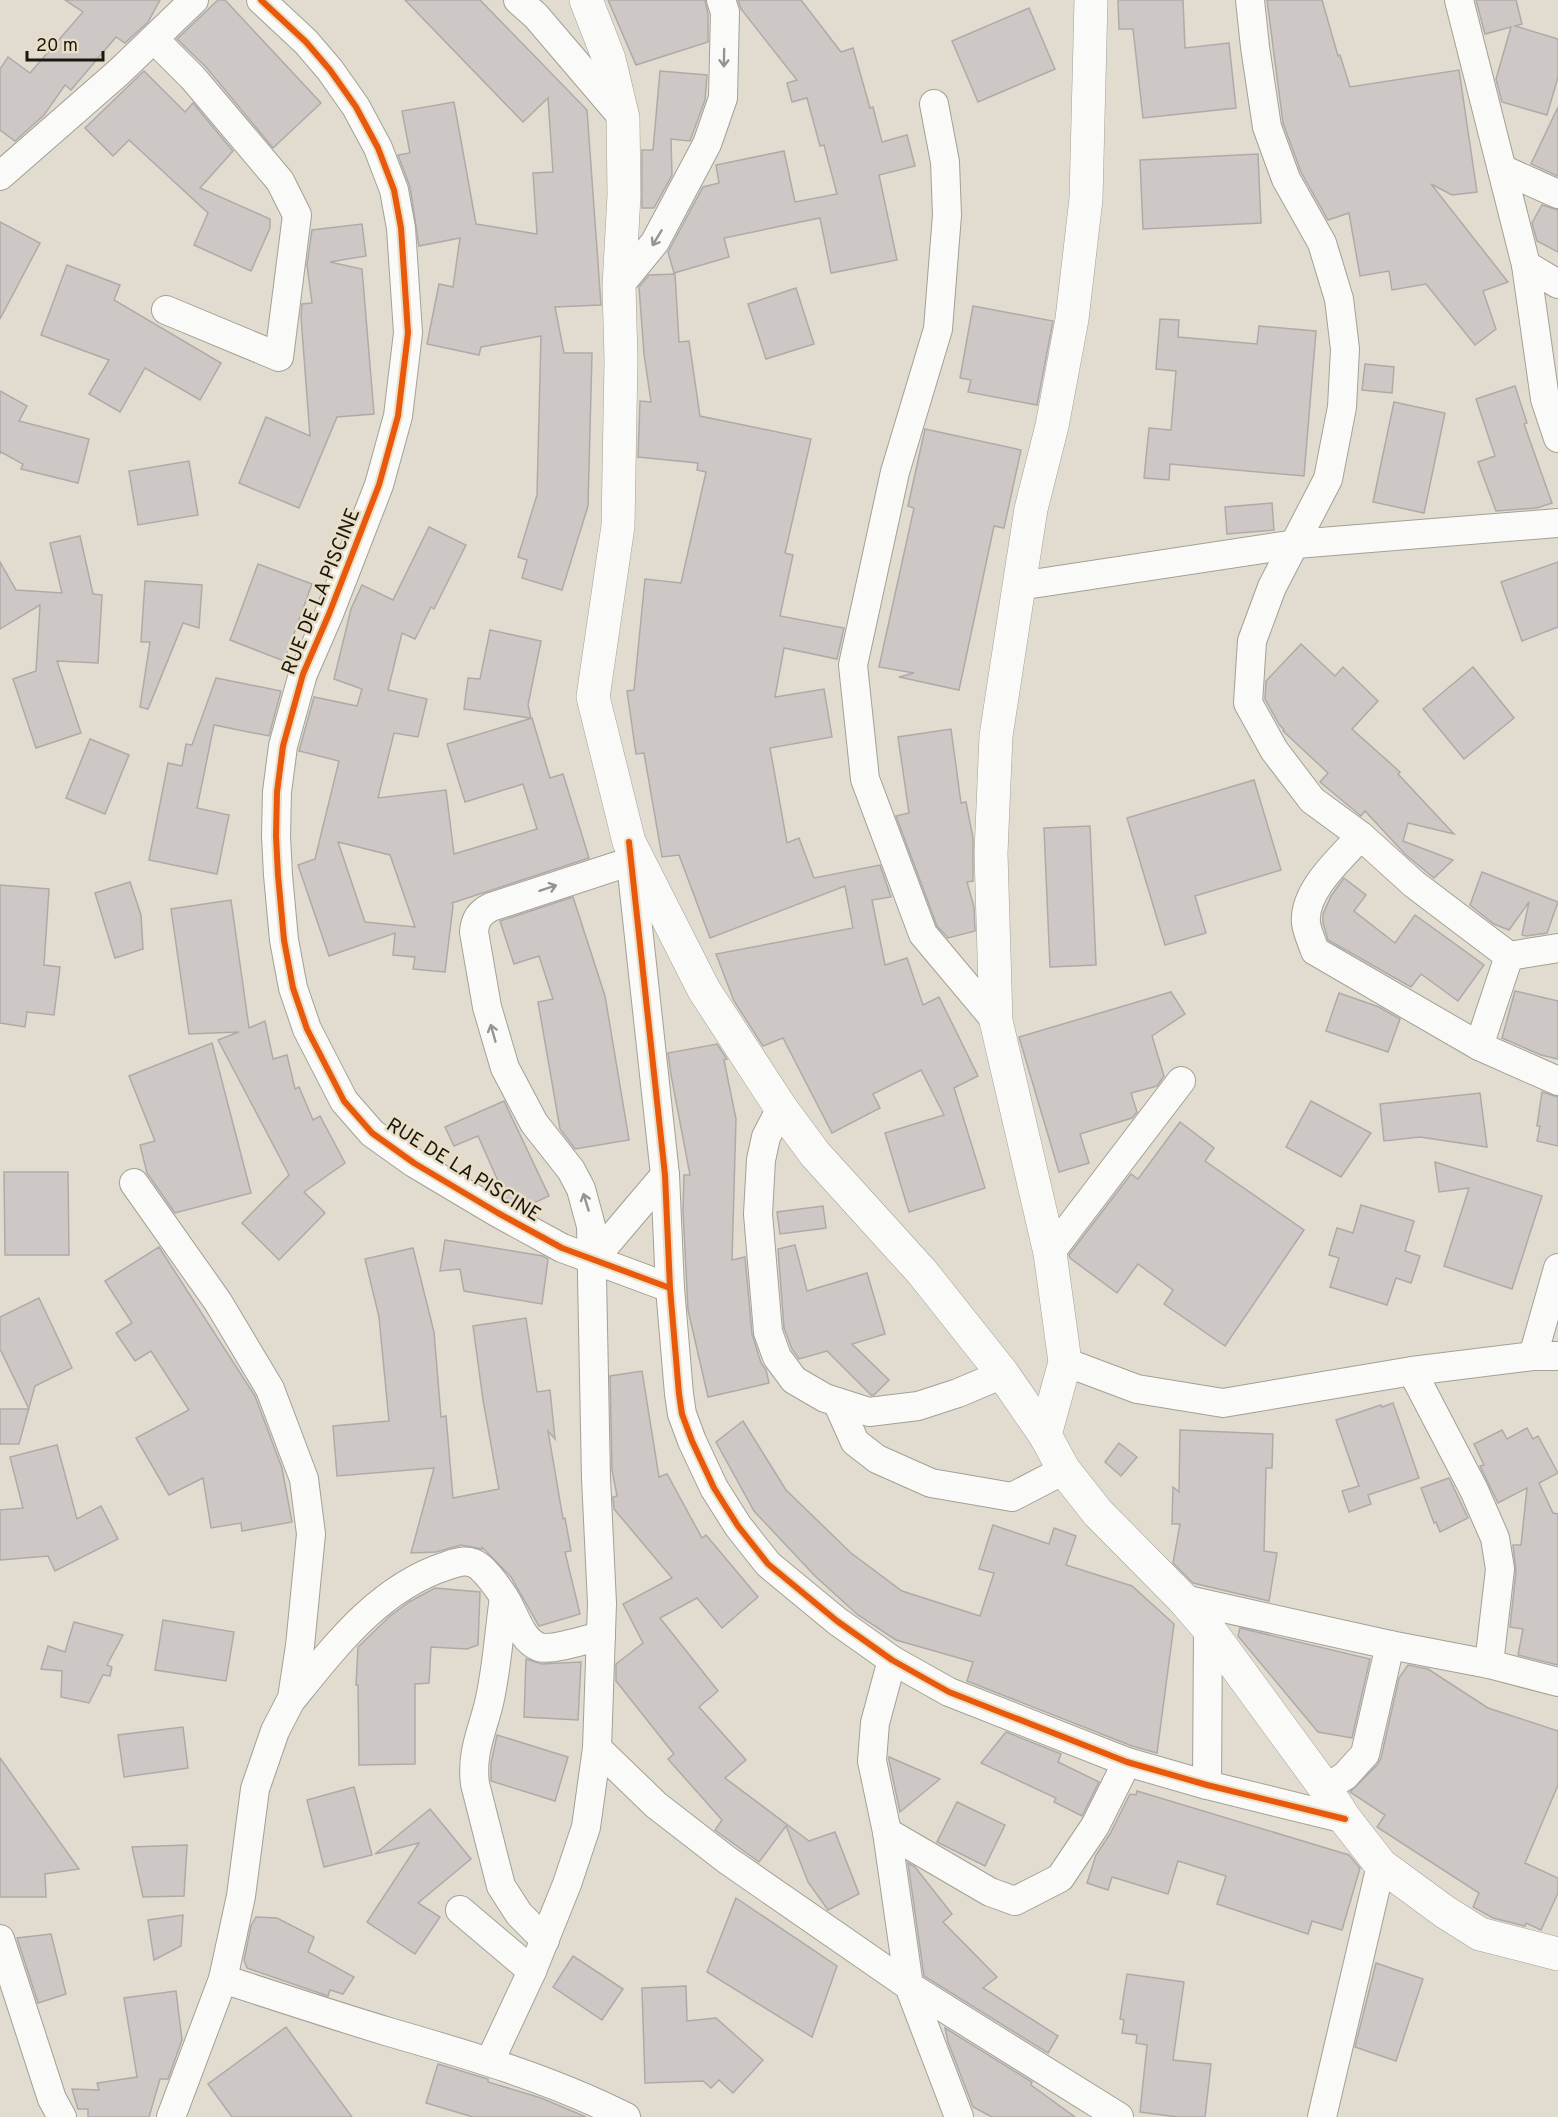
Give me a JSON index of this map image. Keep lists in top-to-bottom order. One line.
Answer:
{"streets":{"street":["RUE DE LA PISCINE"]},"scale_bar":"20 m"}
